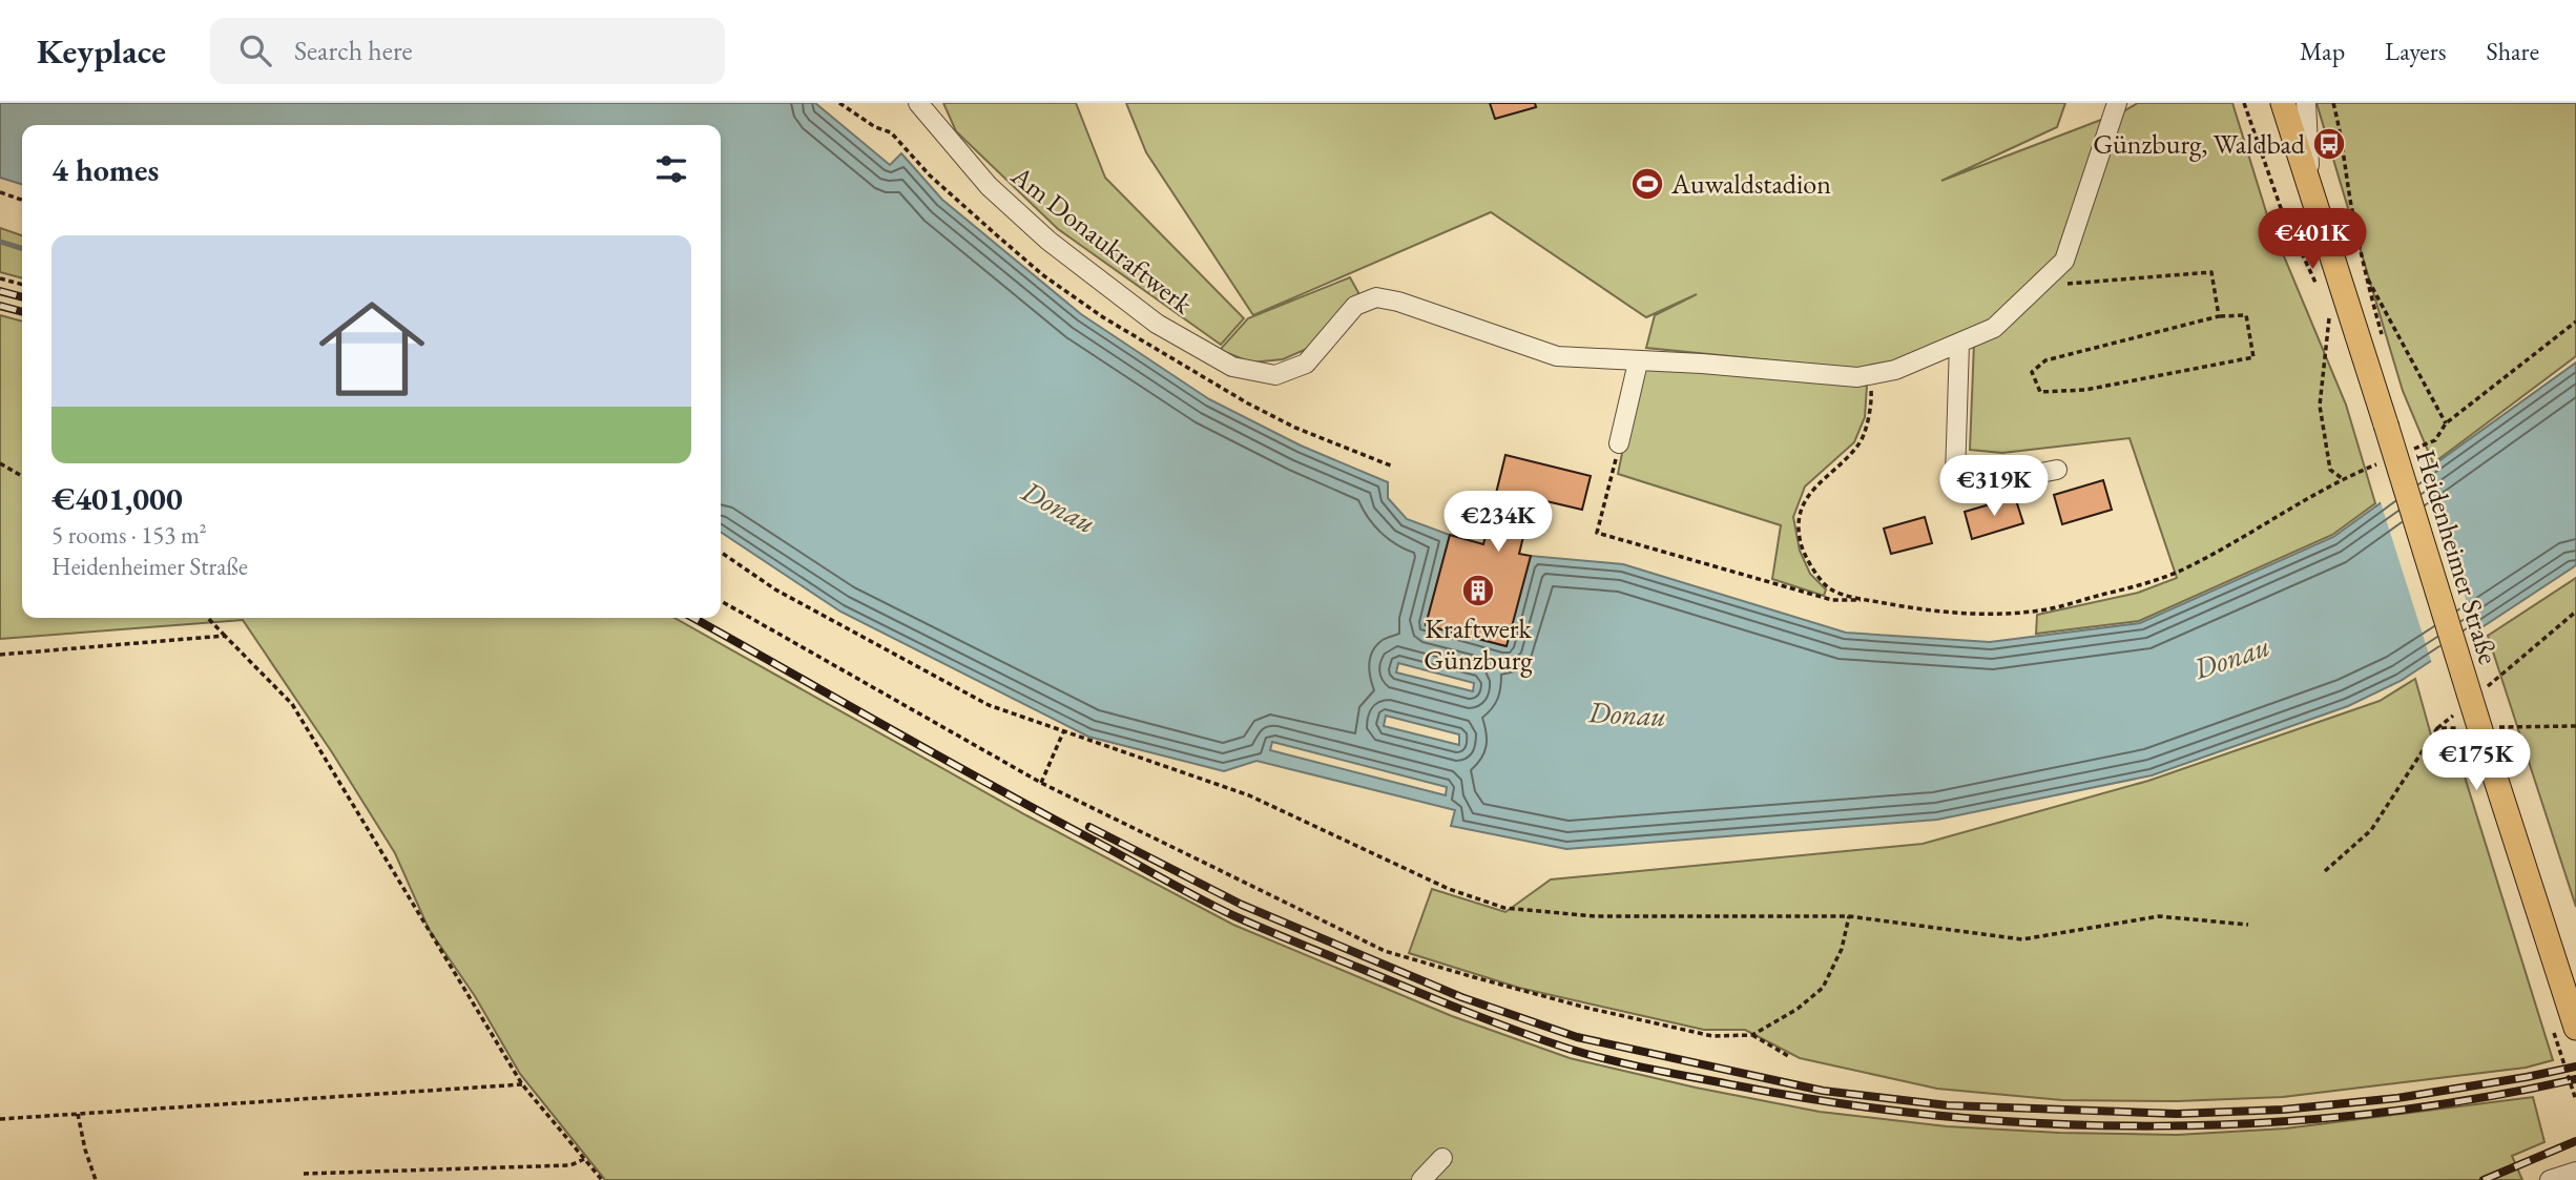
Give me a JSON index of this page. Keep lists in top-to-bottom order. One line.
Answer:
{"streets":{"main road":["Heidenheimer Straße"],"street":["Am Donaukraftwerk"]},"water":["Donau"],"places":{"bus stop":["Günzburg, Waldbad"],"sports":["Auwaldstadion"],"building":["Kraftwerk Günzburg"]},"page":{"header":"Keyplace","search":"Search here","nav":["Map","Layers","Share"],"heading":"4 homes","price":["€401K","€319K","€234K","€175K"],"list":[{"name":"€401,000","note":"5 rooms · 153 m² · Heidenheimer Straße"}]}}
